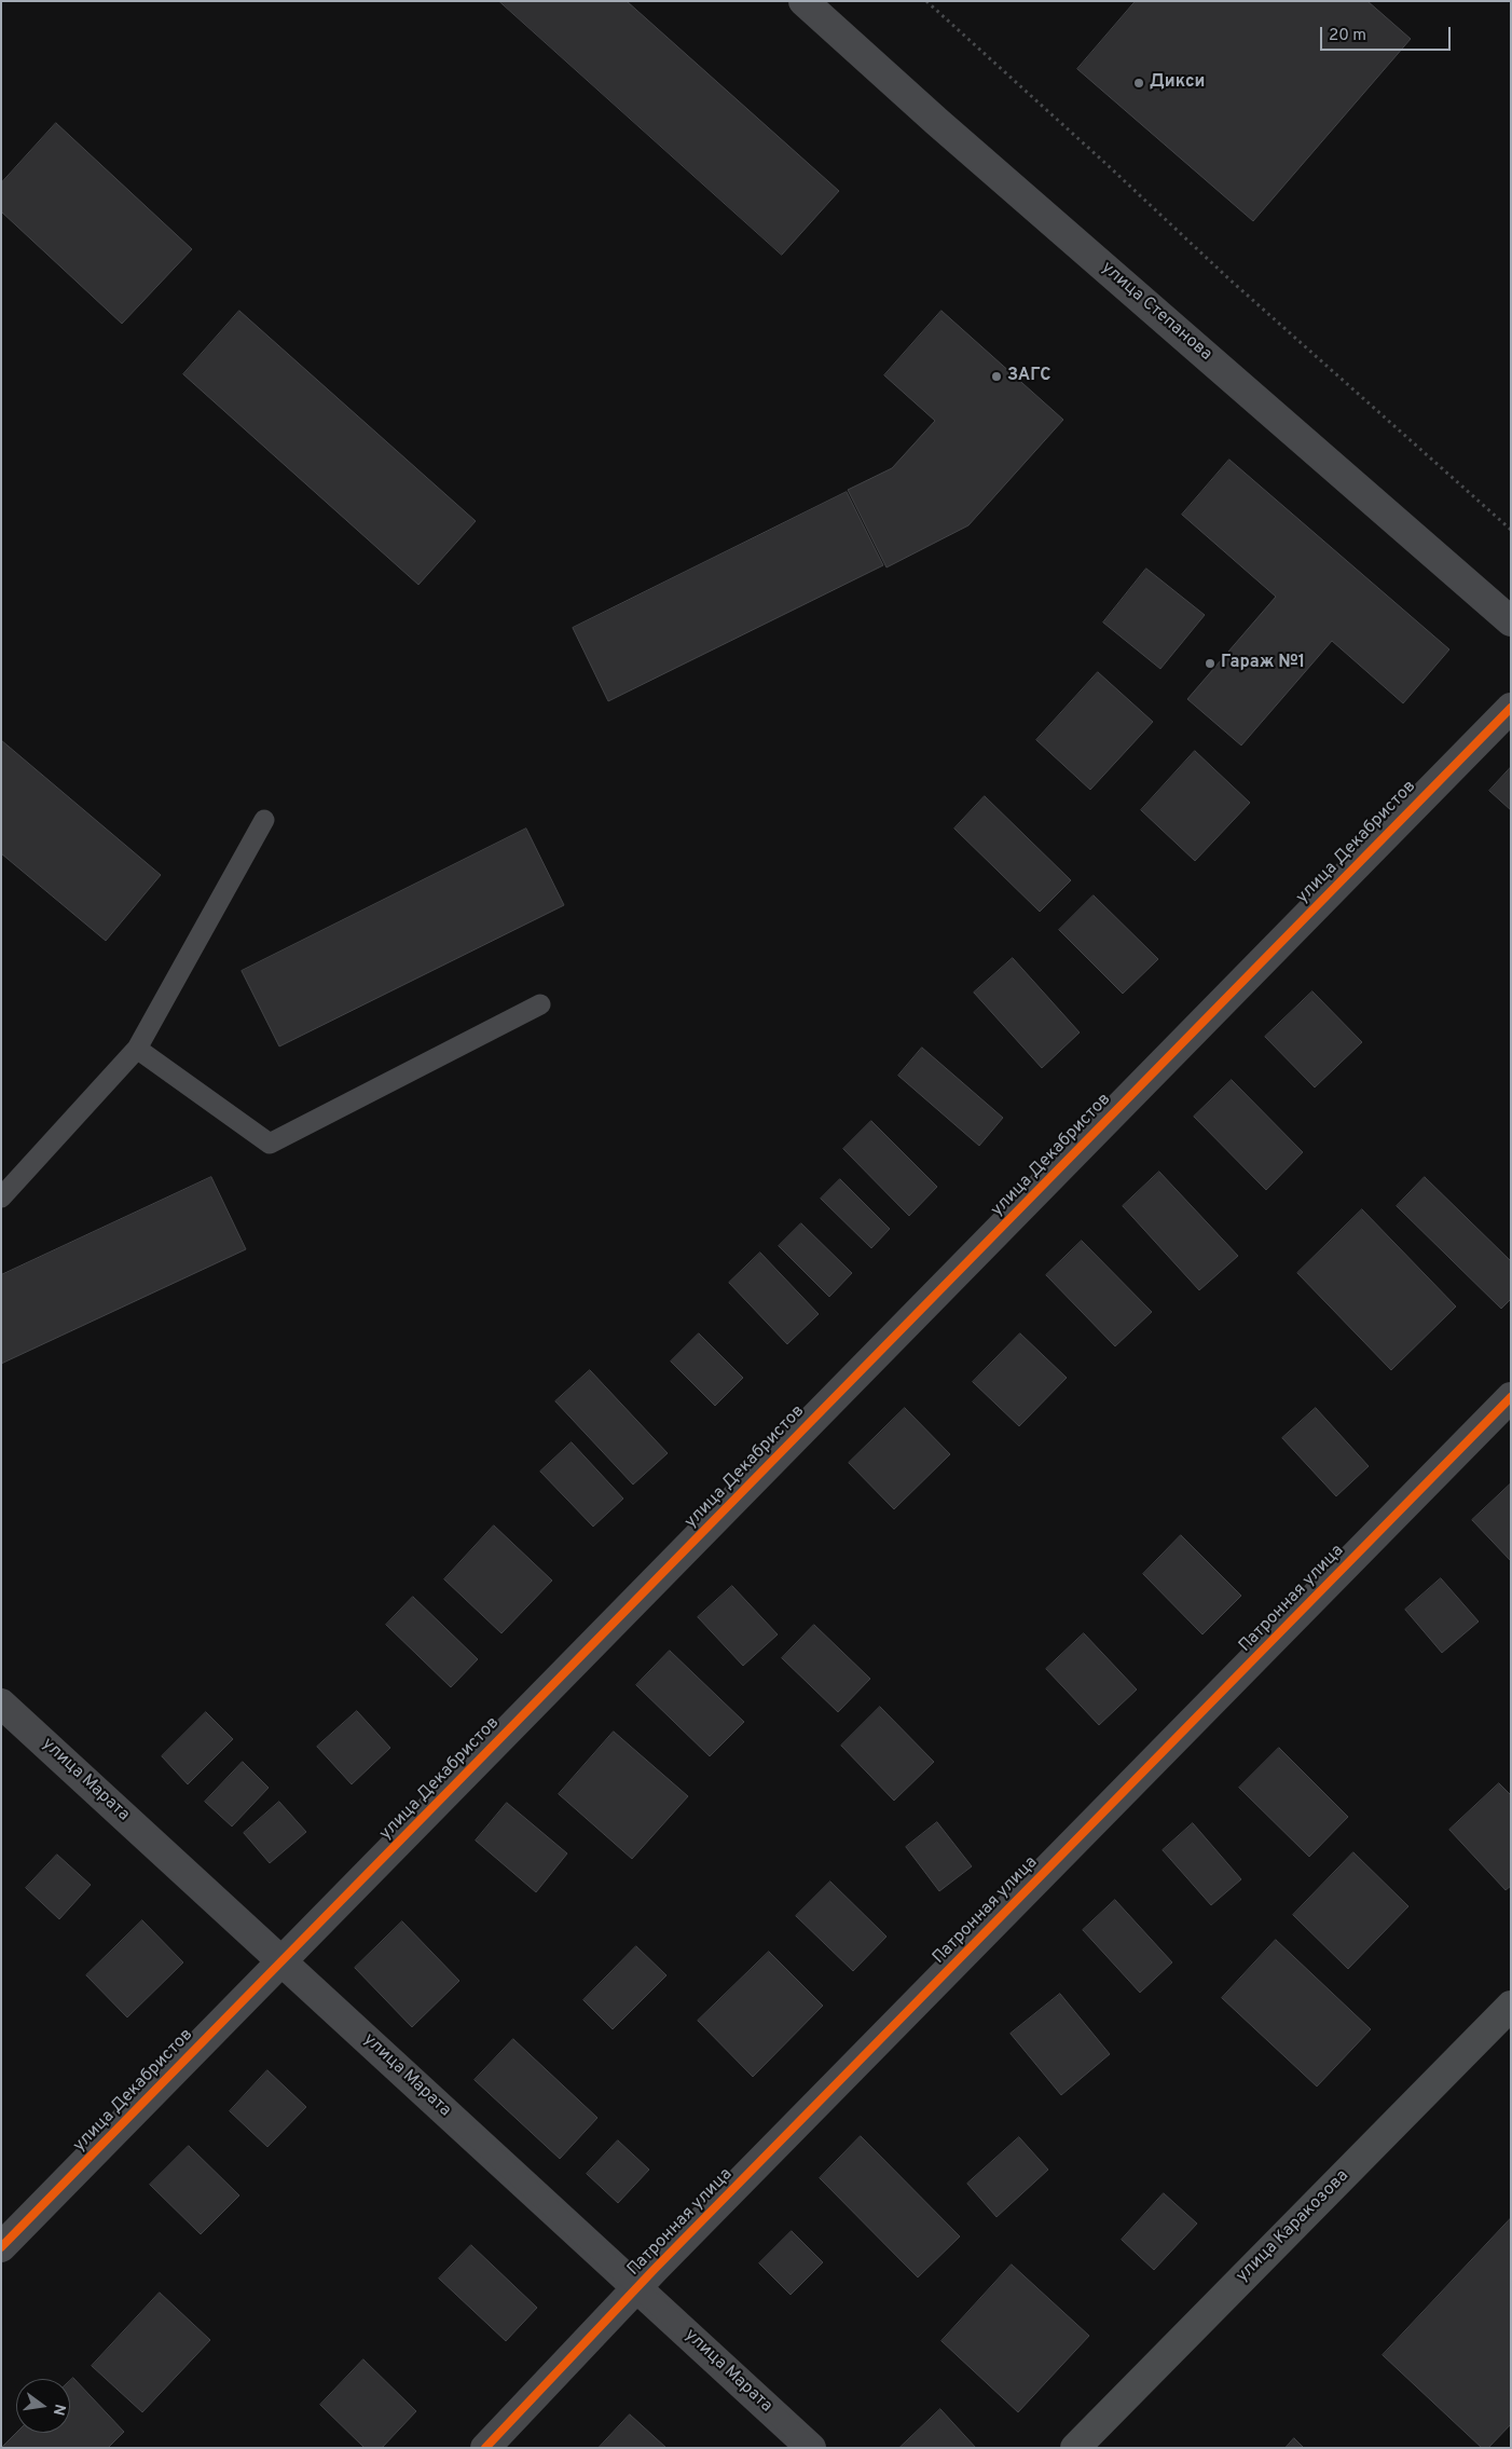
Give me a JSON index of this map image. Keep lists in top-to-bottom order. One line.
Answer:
{"streets":{"main road":["улица Каракозова"],"street":["улица Степанова","улица Декабристов","Патронная улица","улица Марата"]},"crossings":[["улица Декабристов","улица Марата"],["Патронная улица","улица Марата"]],"places":["Дикси","ЗАГС","Гараж №1"],"scale_bar":"20 m","north":"right"}
